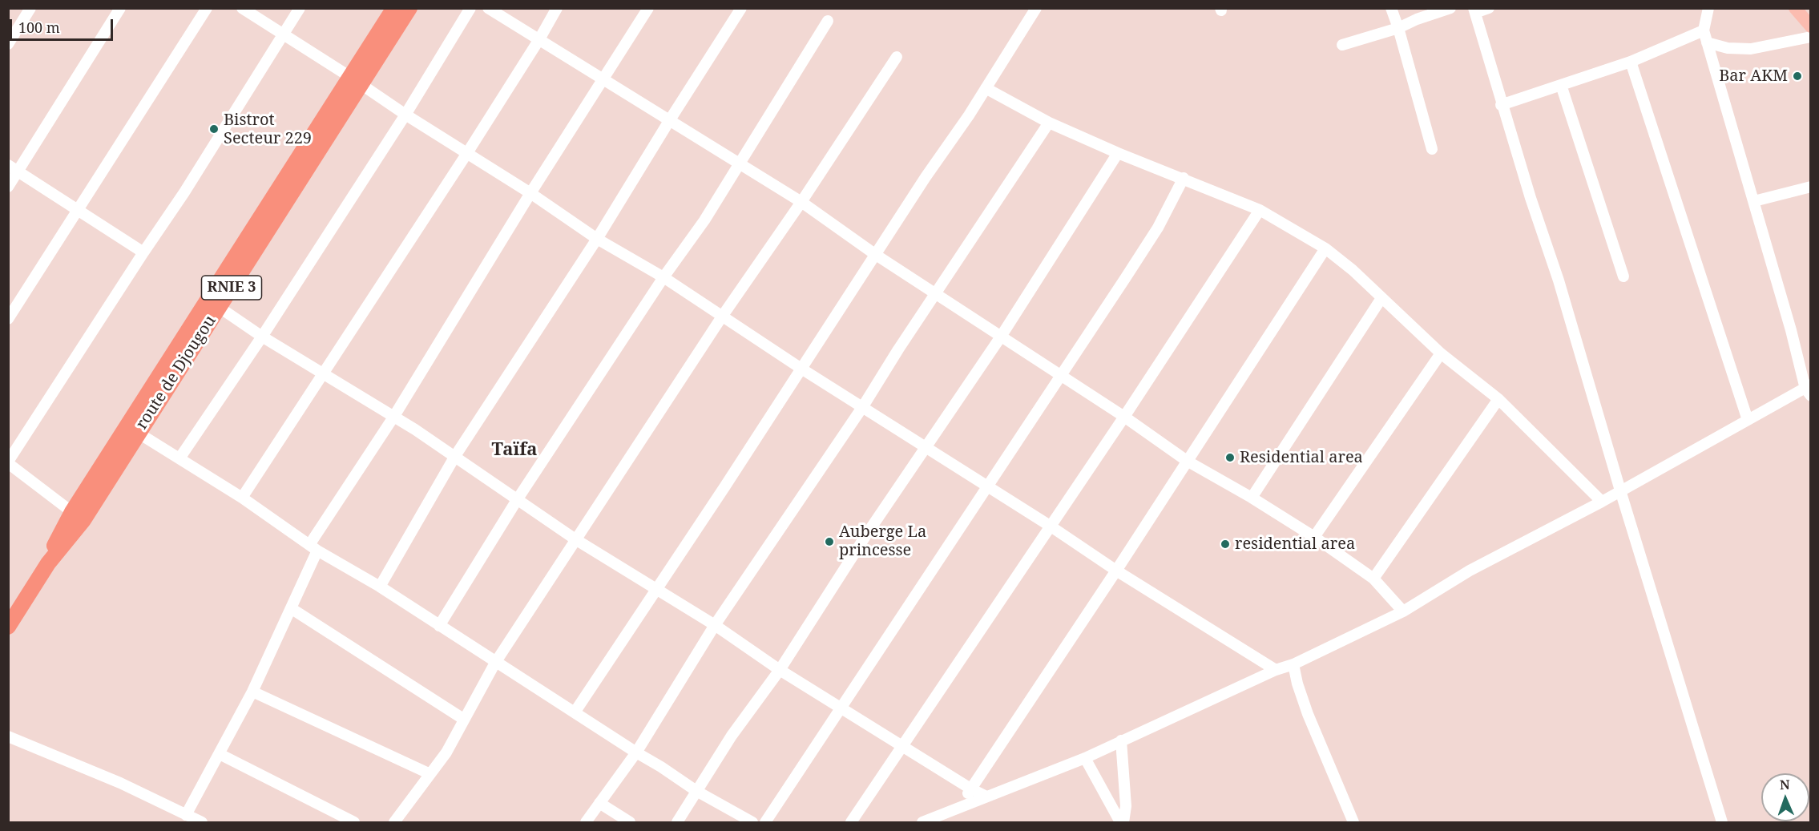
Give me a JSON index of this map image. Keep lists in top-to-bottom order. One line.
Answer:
{"streets":{"highway":["RNIE 3","route de Djougou"]},"districts":["Taïfa"],"places":["Bar AKM","Bistrot Secteur 229","Residential area","Auberge La princesse","residential area"],"scale_bar":"100 m","north":"top"}
